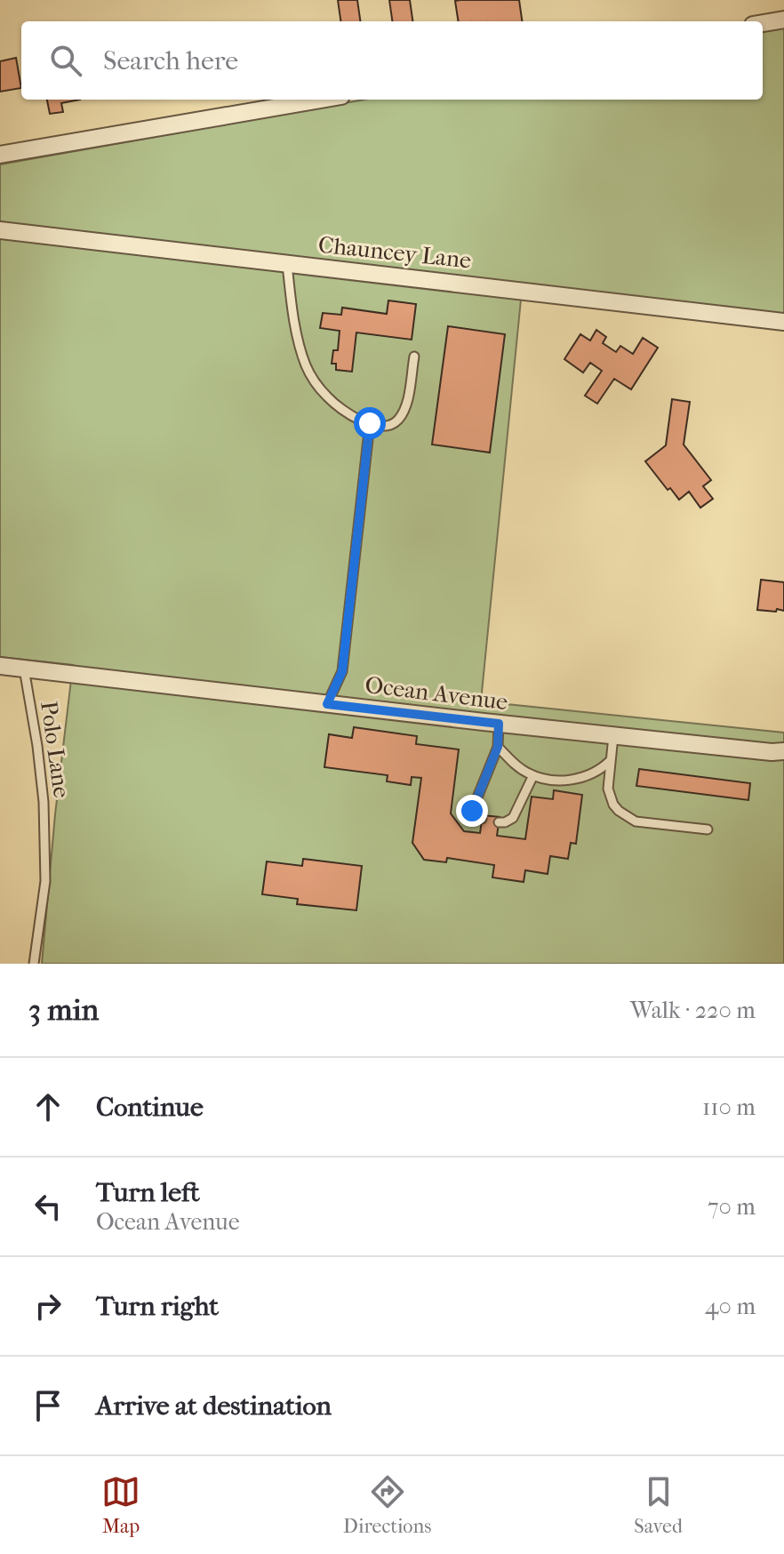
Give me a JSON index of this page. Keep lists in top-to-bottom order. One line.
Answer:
{"streets":{"street":["Chauncey Lane","Ocean Avenue"],"lane":["Polo Lane"]},"crossings":[["Ocean Avenue","Polo Lane"]],"page":{"search":"Search here","heading":["3 min","Walk · 220 m"],"list":[["Continue","110 m"],["Turn left","Ocean Avenue","70 m"],["Turn right","40 m"],"Arrive at destination"],"nav":["Map","Directions","Saved"]}}
